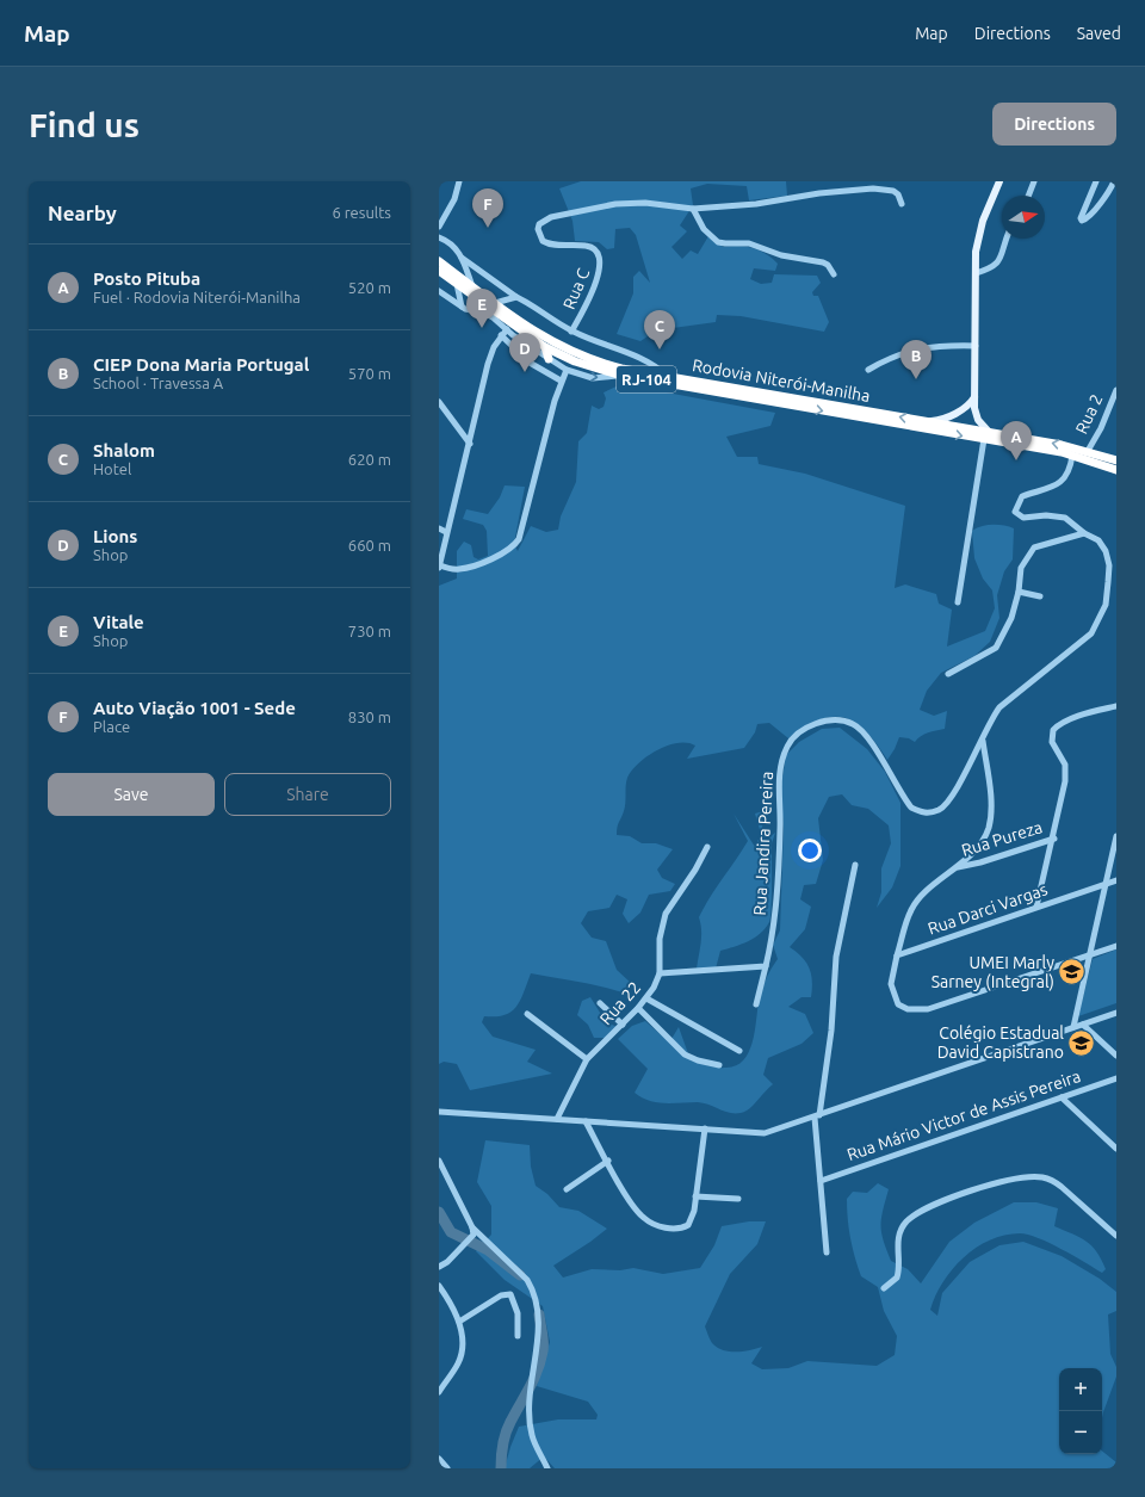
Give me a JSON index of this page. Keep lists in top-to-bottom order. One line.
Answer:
{"streets":{"highway":["RJ-104","Rodovia Niterói-Manilha"],"street":["Rua C","Rua 2","Rua Pureza","Rua Jandira Pereira","Rua Darci Vargas","Rua 22","Rua Mário Victor de Assis Pereira"]},"crossings":[["Rodovia Niterói-Manilha","Rua 2"],["Rodovia Niterói-Manilha","Rua Jandira Pereira"]],"places":{"school or university":["UMEI Marly Sarney (Integral)","Colégio Estadual David Capistrano"]},"north":"right","page":{"header":"Map","nav":["Map","Directions","Saved"],"buttons":["Directions",["Save","Share"]],"title":"Find us","heading":["Nearby","6 results"],"pins":["F","E","C","D","B","A"],"list":[{"mark":"A","name":"Posto Pituba","note":"Fuel · Rodovia Niterói-Manilha","value":"520 m"},{"mark":"B","name":"CIEP Dona Maria Portugal","note":"School · Travessa A","value":"570 m"},{"mark":"C","name":"Shalom","note":"Hotel","value":"620 m"},{"mark":"D","name":"Lions","note":"Shop","value":"660 m"},{"mark":"E","name":"Vitale","note":"Shop","value":"730 m"},{"mark":"F","name":"Auto Viação 1001 - Sede","note":"Place","value":"830 m"}],"map_buttons":["+","−"]}}
